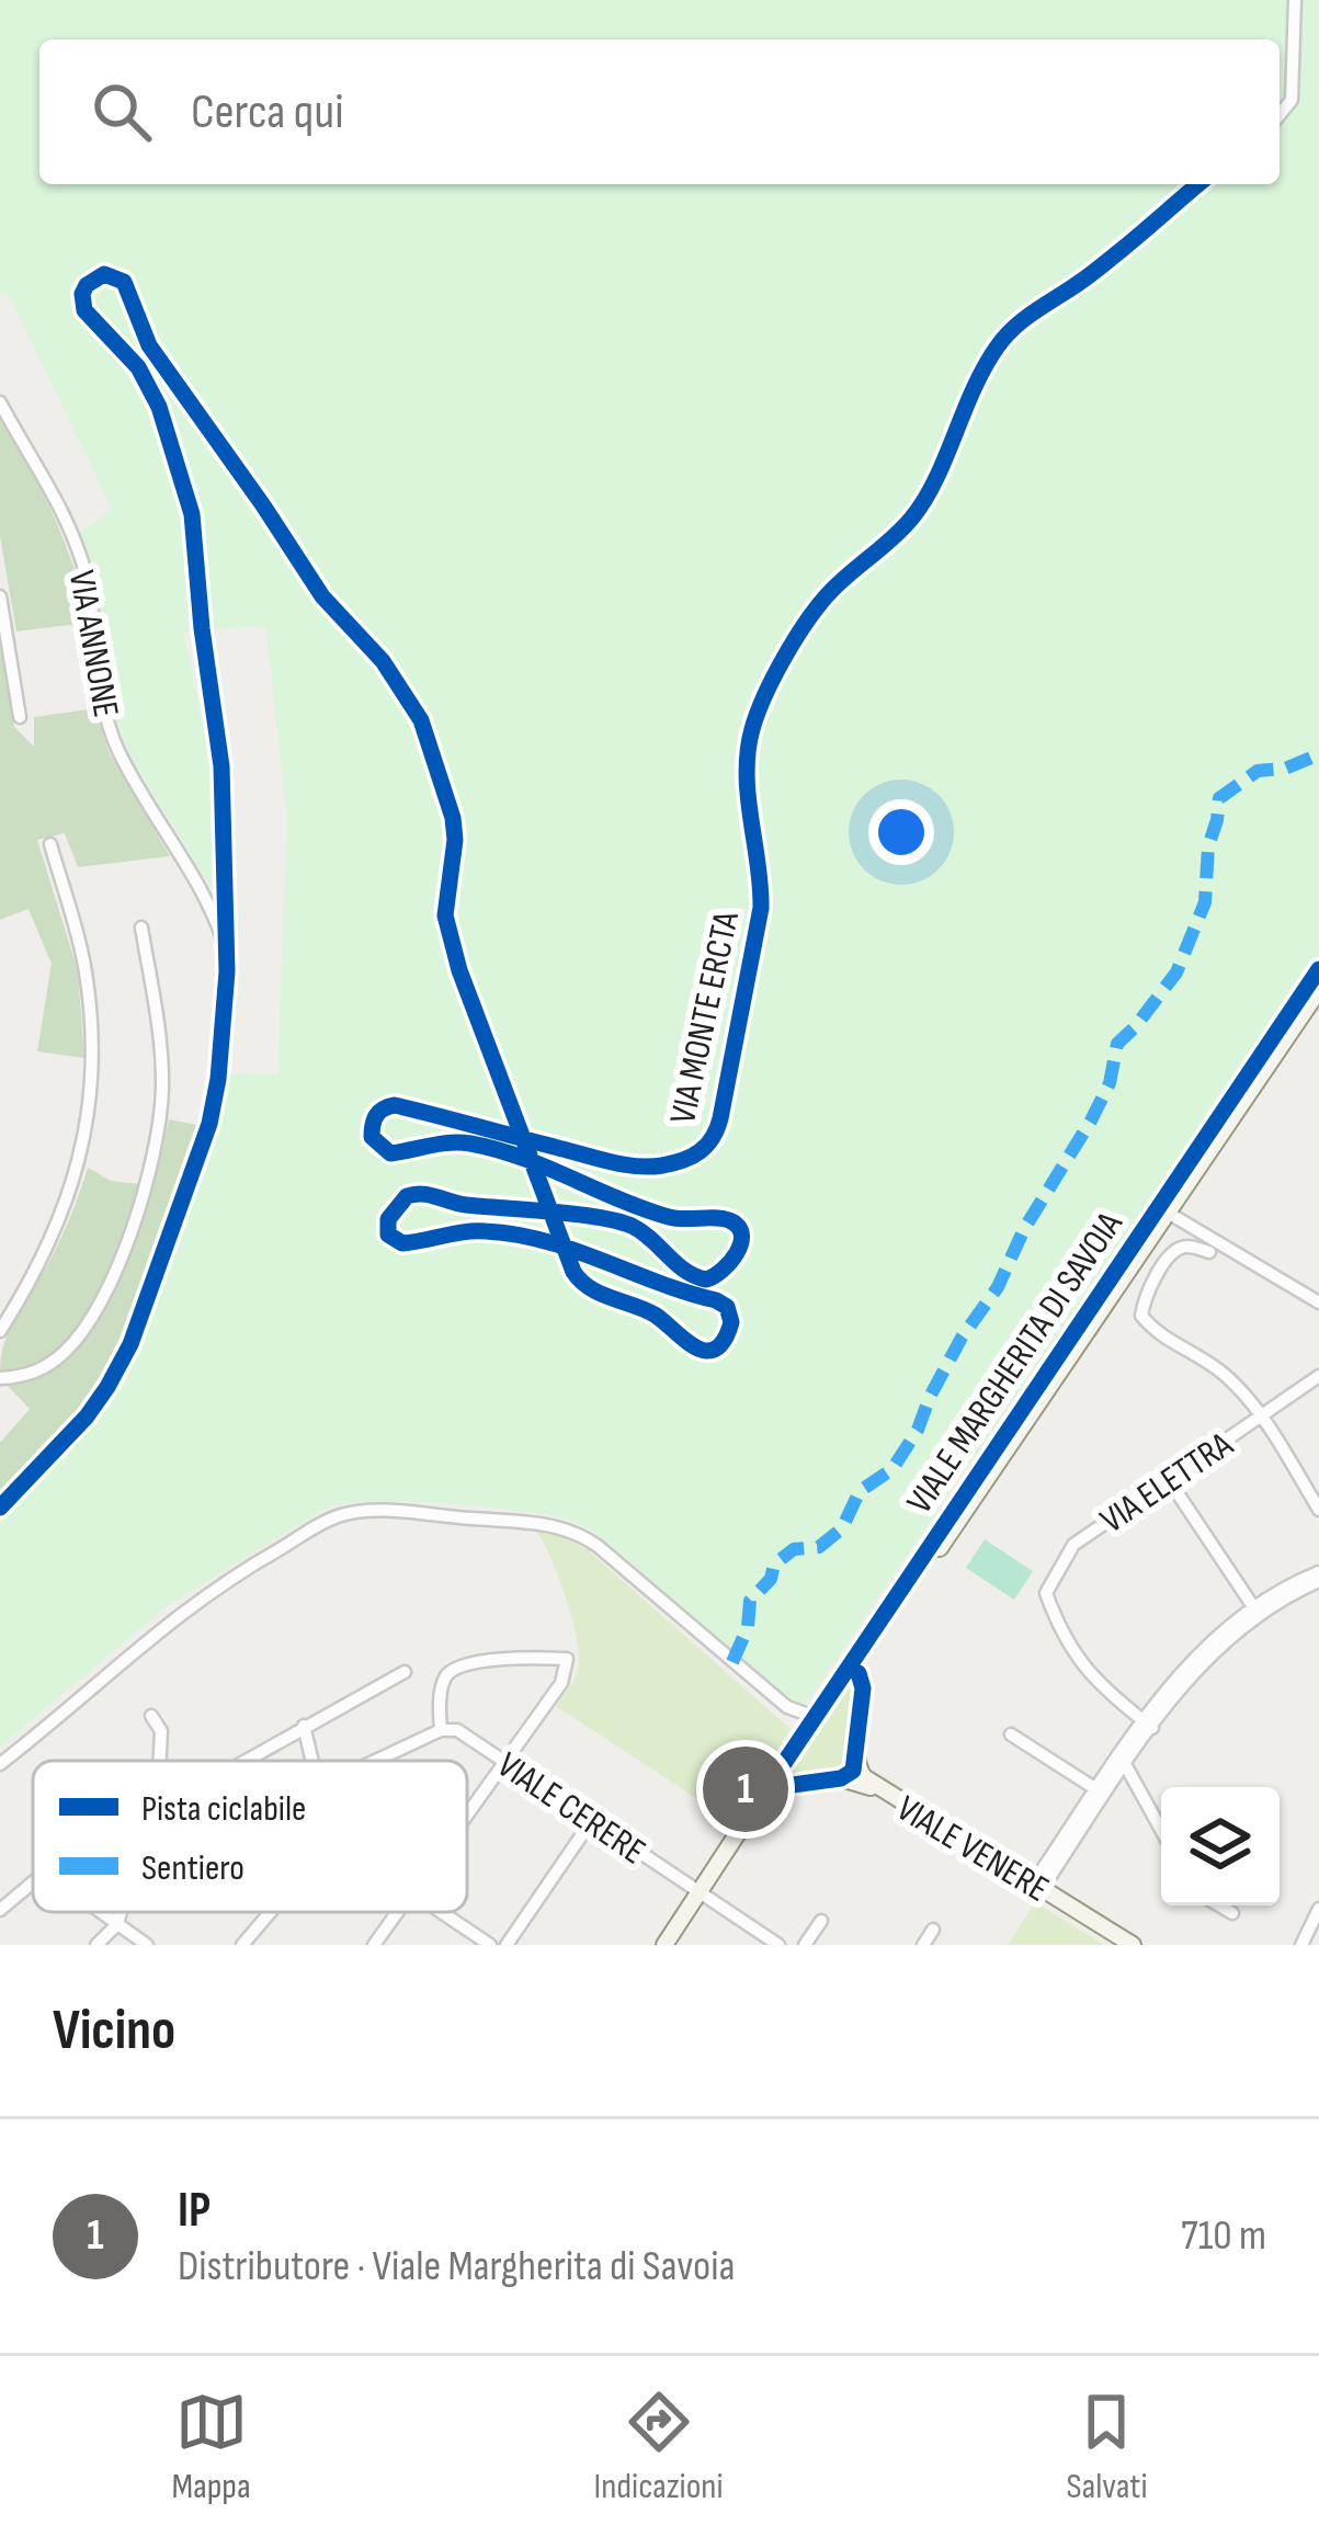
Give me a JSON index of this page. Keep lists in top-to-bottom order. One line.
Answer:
{"streets":{"street":["VIA ANNONE","VIA MONTE ERCTA","VIALE MARGHERITA DI SAVOIA","VIA ELETTRA","VIALE CERERE","VIALE VENERE"]},"crossings":[["VIALE MARGHERITA DI SAVOIA","VIALE CERERE"]],"legend":["Pista ciclabile","Sentiero"],"page":{"search":"Cerca qui","pins":"1","heading":"Vicino","list":[{"mark":"1","name":"IP","note":"Distributore · Viale Margherita di Savoia","value":"710 m"}],"nav":["Mappa","Indicazioni","Salvati"]}}
